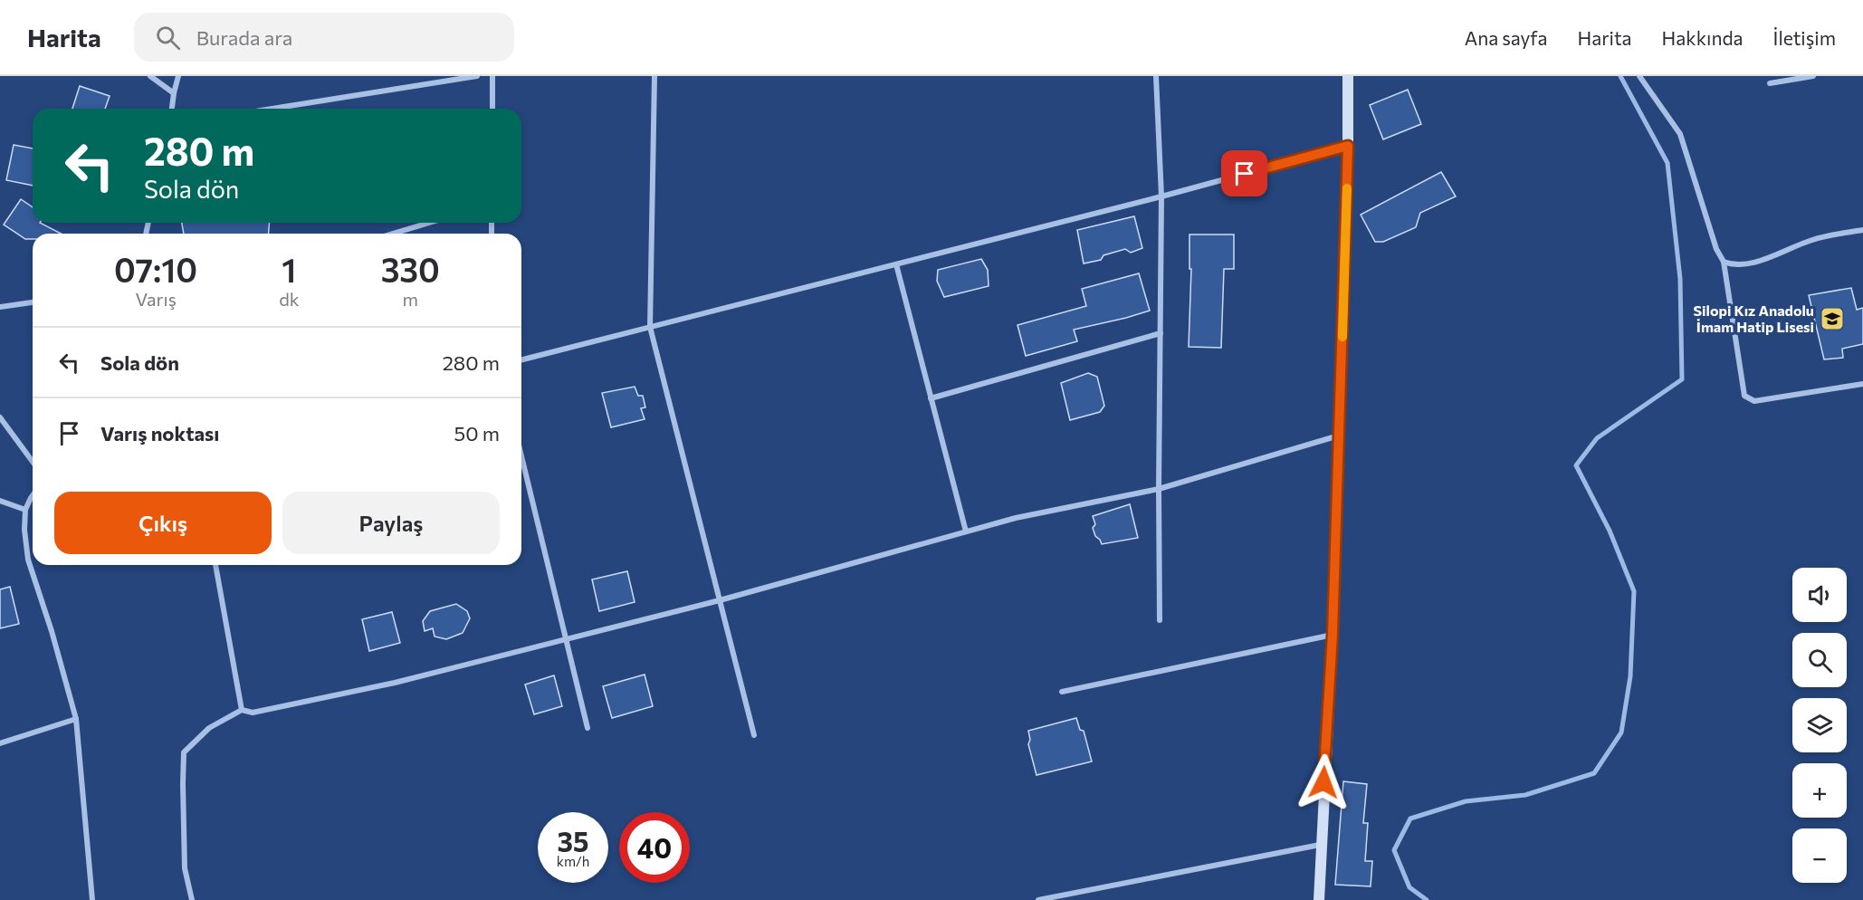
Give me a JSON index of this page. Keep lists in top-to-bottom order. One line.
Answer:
{"places":{"school or university":["Silopi Kız Anadolu İmam Hatip Lisesi"]},"page":{"header":"Harita","search":"Burada ara","nav":["Ana sayfa","Harita","Hakkında","İletişim"],"turn":["280 m","Sola dön"],"eta":["07:10","Varış","1","dk","330","m"],"list":[{"name":"Sola dön","value":"280 m"},{"name":"Varış noktası","value":"50 m"}],"buttons":["Çıkış","Paylaş"],"map_buttons":["+","−"],"speed":"35 km/h","limit":"40"}}
